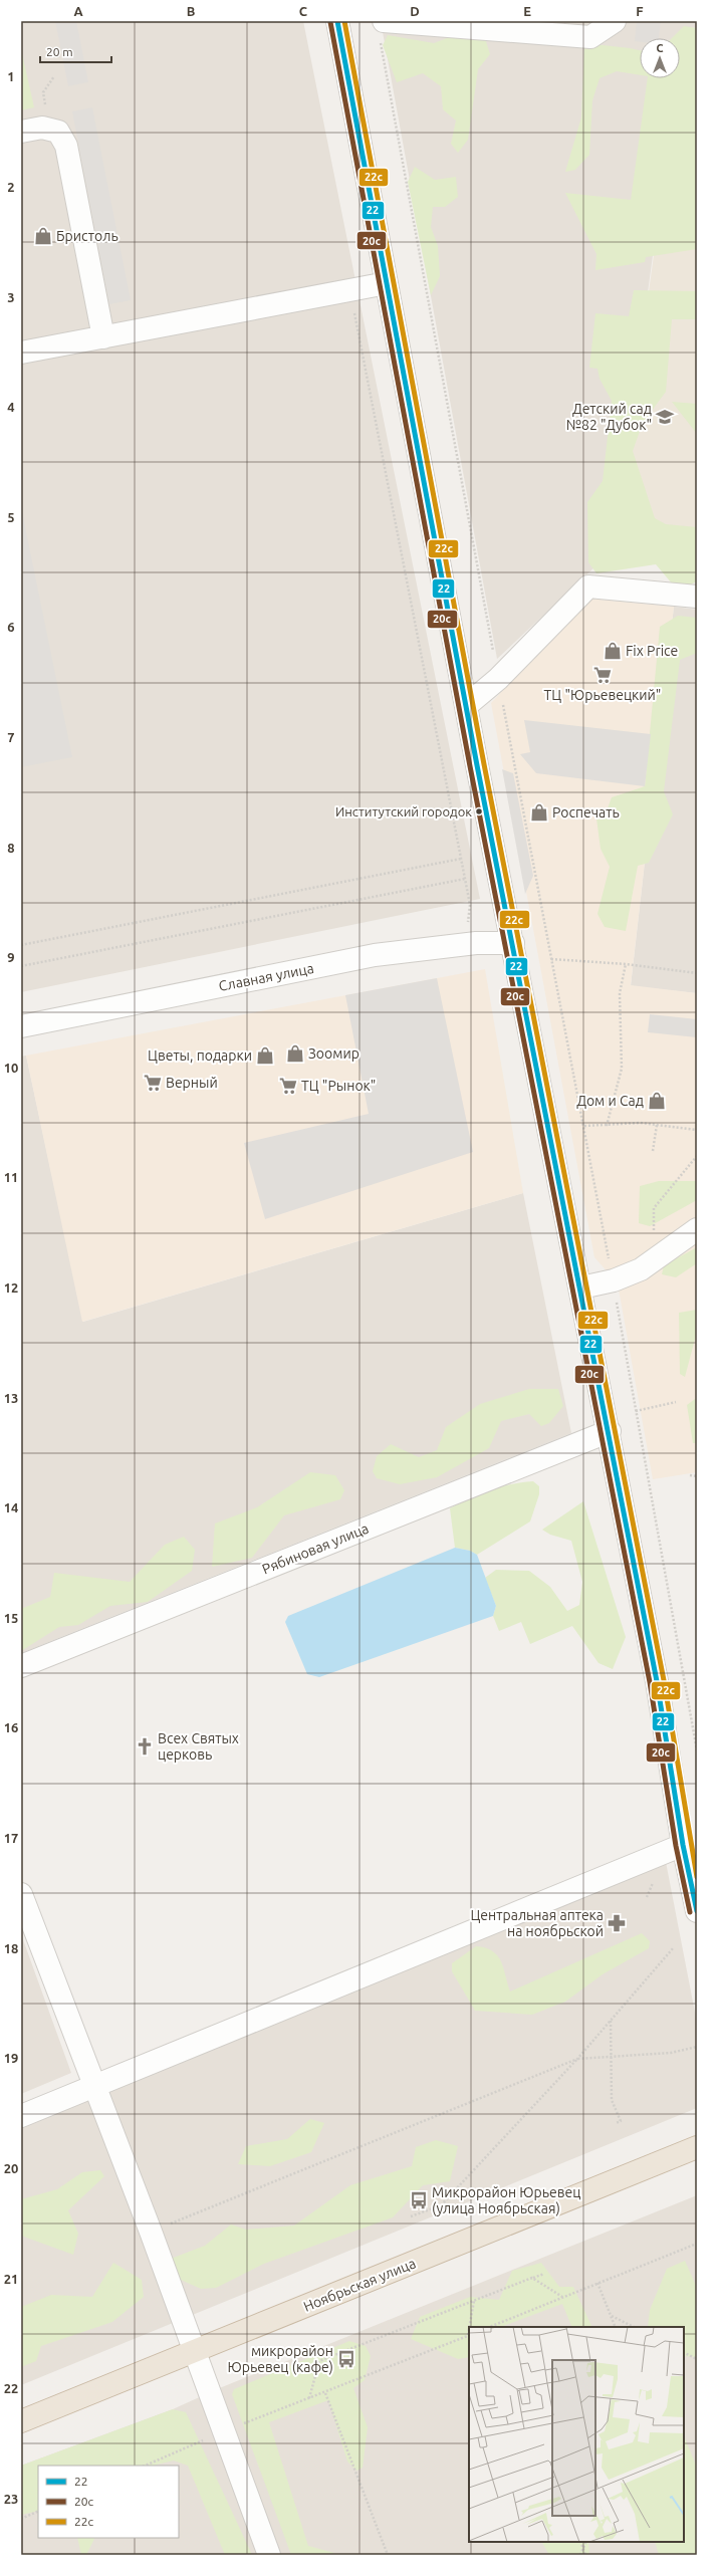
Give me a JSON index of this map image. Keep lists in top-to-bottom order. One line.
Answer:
{"streets":{"highway":["Ноябрьская улица"],"street":["Славная улица","Рябиновая улица"]},"places":{"shop":["Бристоль","Fix Price","Роспечать","Зоомир","Цветы, подарки","Дом и Сад"],"school or university":["Детский сад №82 \"Дубок\""],"supermarket":["ТЦ \"Юрьевецкий\"","Верный","ТЦ \"Рынок\""],"other":["Институтский городок"],"church":["Всех Святых церковь"],"pharmacy":["Центральная аптека на ноябрьской"],"bus stop":["Микрорайон Юрьевец (улица Ноябрьская)","микрорайон Юрьевец (кафе)"]},"lines":["transit line 22","transit line 22c","transit line 20с"],"legend":["22","20с","22c"],"scale_bar":"20 m","north":"top","grid":{"columns":["A","B","C","D","E","F"],"rows":["1","2","3","4","5","6","7","8","9","10","11","12","13","14","15","16","17","18","19","20","21","22","23"]}}
